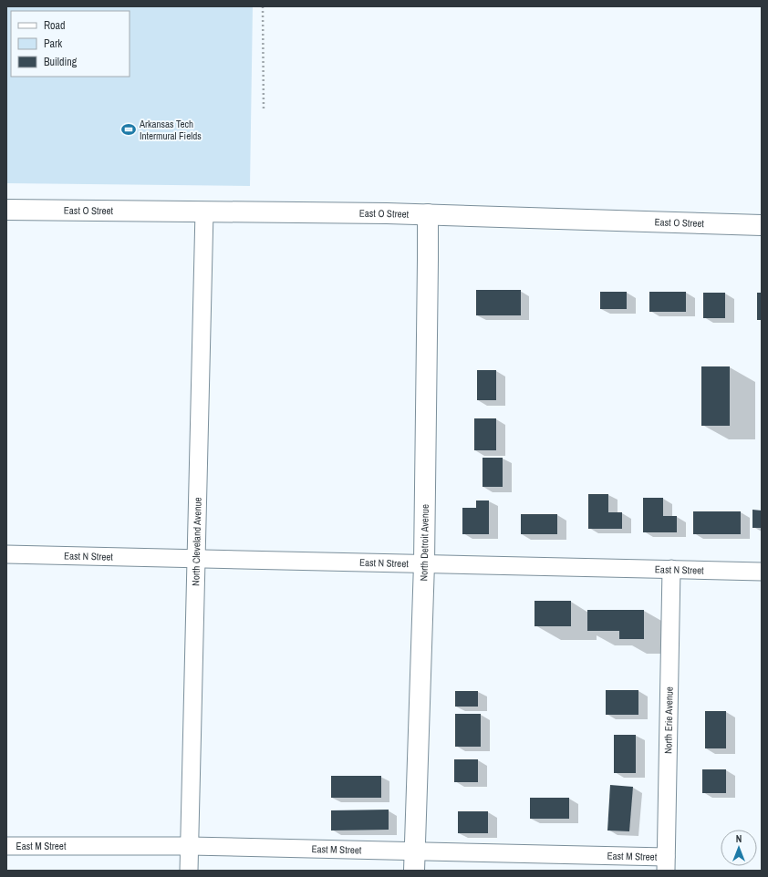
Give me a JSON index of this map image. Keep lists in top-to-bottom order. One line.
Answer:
{"streets":{"street":["East O Street","North Cleveland Avenue","North Detroit Avenue","East N Street","North Erie Avenue","East M Street"]},"crossings":[["East O Street","North Cleveland Avenue"],["East O Street","North Detroit Avenue"],["North Cleveland Avenue","East N Street"],["North Cleveland Avenue","East M Street"],["North Detroit Avenue","East N Street"],["North Detroit Avenue","East M Street"],["East N Street","North Erie Avenue"],["North Erie Avenue","East M Street"]],"places":{"sports":["Arkansas Tech Intermural Fields"]},"legend":["Road","Park","Building"],"north":"top"}
